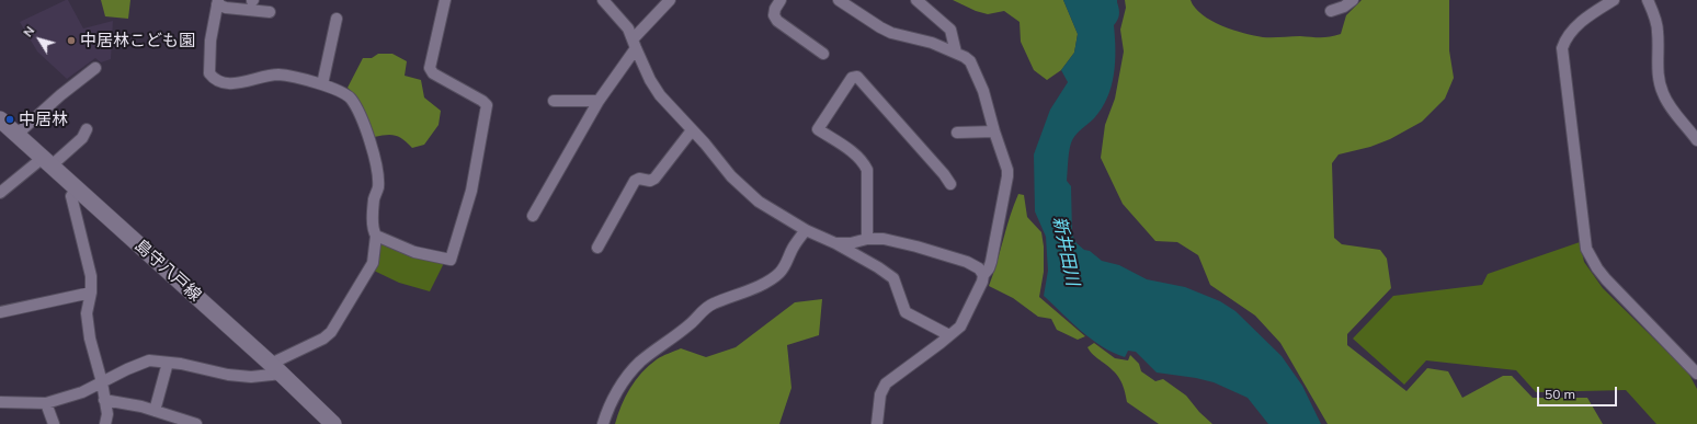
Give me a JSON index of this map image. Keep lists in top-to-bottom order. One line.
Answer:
{"streets":{"main road":["島守八戸線"]},"water":["新井田川"],"places":["中居林こども園","中居林"],"scale_bar":"50 m","north":"top left"}
